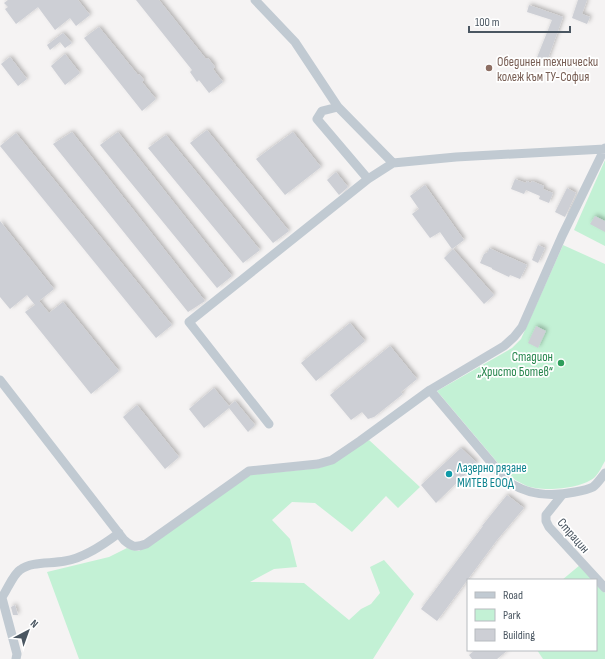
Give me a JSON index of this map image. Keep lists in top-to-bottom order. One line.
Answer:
{"streets":{"street":["Страцин"]},"places":["Обединен технически колеж към ТУ-София","Стадион „Христо Ботев“","Лазерно рязане МИТЕВ ЕООД"],"legend":["Road","Park","Building"],"scale_bar":"100 m","north":"top right"}
